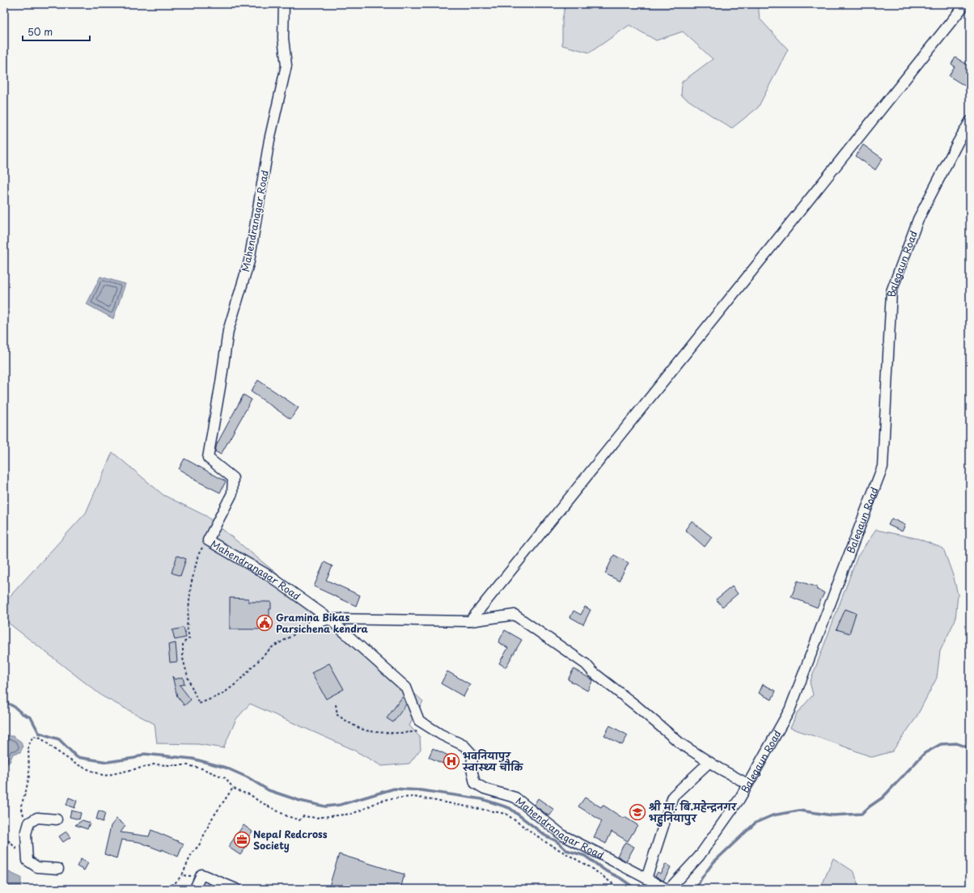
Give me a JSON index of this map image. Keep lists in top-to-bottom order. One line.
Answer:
{"streets":{"street":["Mahendranagar Road","Balegaun Road"]},"crossings":[["Mahendranagar Road","Balegaun Road"]],"places":{"public building":["Gramina Bikas Parsichena kendra"],"hospital":["भवनियापुर स्वास्थ्य चाैकि"],"school or university":["श्री मा. बि.महेन्द्रनगर भहुनियापुर"],"office":["Nepal Redcross Society"]},"scale_bar":"50 m"}
